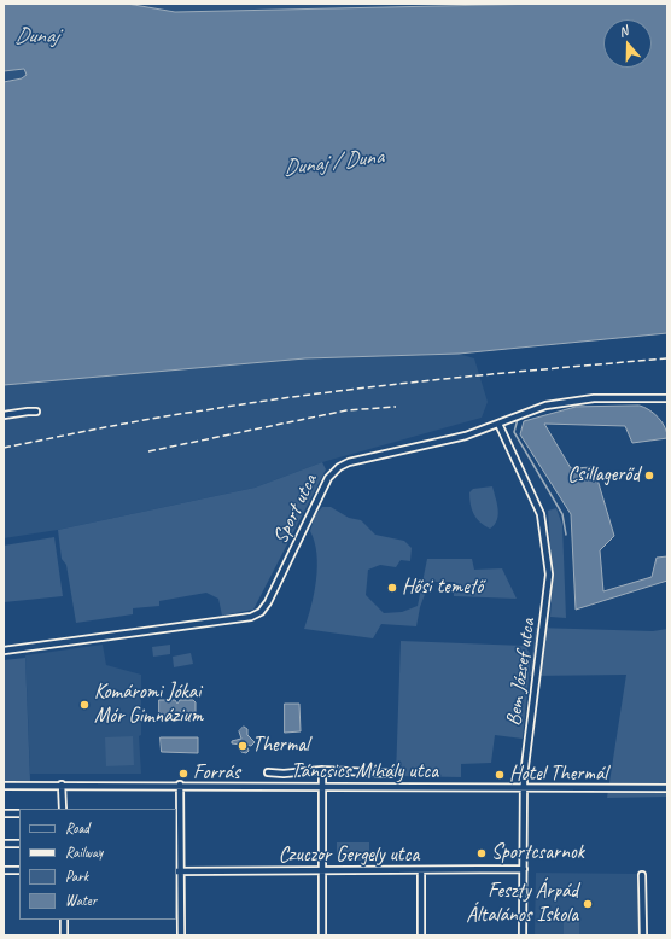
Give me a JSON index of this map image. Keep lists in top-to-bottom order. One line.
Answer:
{"streets":{"street":["Sport utca","Bem József utca","Táncsics Mihály utca","Czuczor Gergely utca"]},"crossings":[["Sport utca","Bem József utca"],["Bem József utca","Táncsics Mihály utca"],["Bem József utca","Czuczor Gergely utca"]],"water":["Dunaj","Dunaj / Duna"],"places":["Csillagerőd","Hősi temető","Komáromi Jókai Mór Gimnázium","Thermal","Forrás","Hotel Thermál","Sportcsarnok","Feszty Árpád Általános Iskola"],"legend":["Road","Railway","Park","Water"],"north":"top"}
